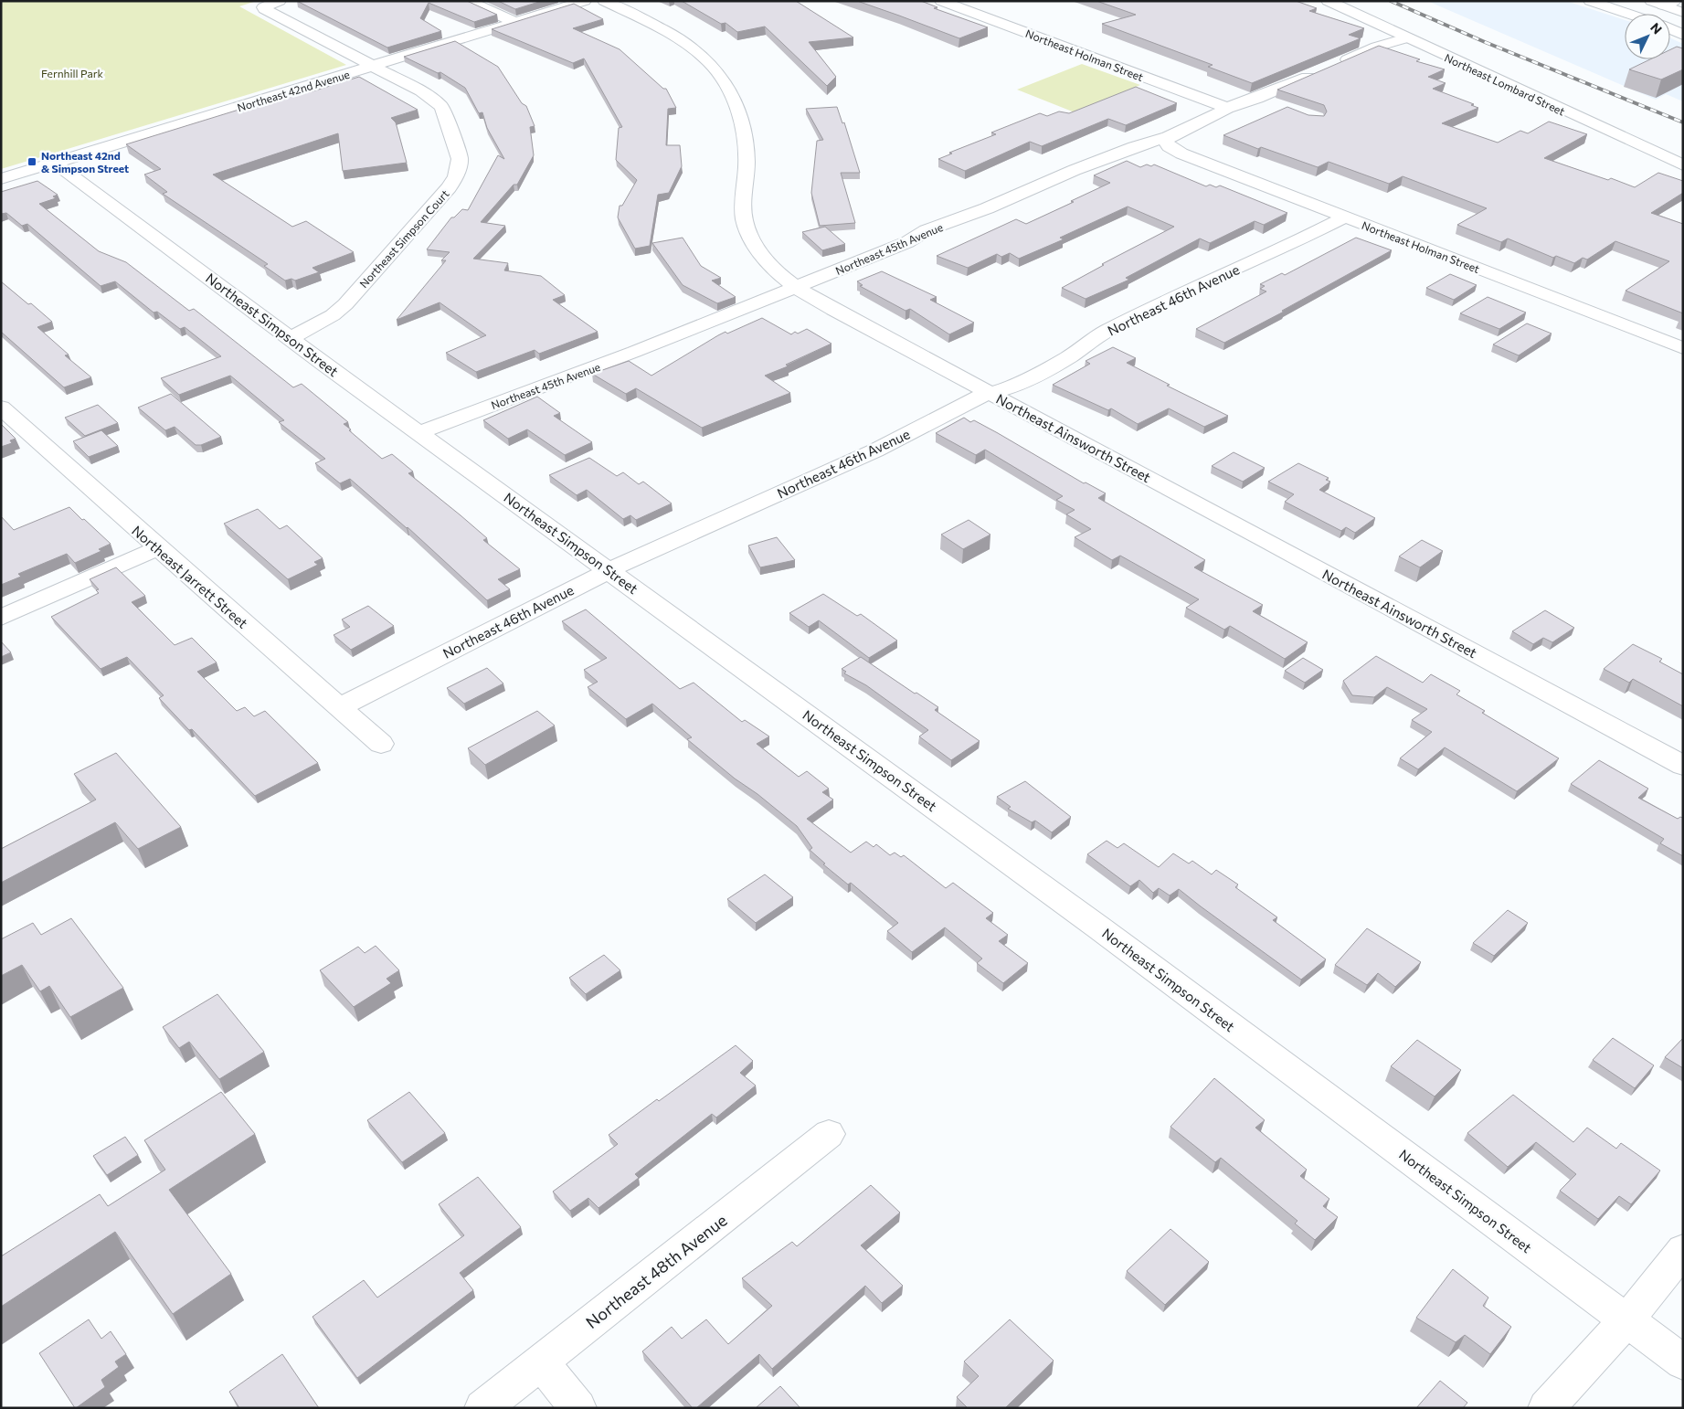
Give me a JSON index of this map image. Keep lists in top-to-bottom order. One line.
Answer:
{"streets":{"street":["Northeast Holman Street","Northeast Lombard Street","Northeast 42nd Avenue","Northeast Simpson Court","Northeast 45th Avenue","Northeast 46th Avenue","Northeast Simpson Street","Northeast Ainsworth Street","Northeast Jarrett Street","Northeast 48th Avenue"]},"crossings":[["Northeast Holman Street","Northeast 45th Avenue"],["Northeast Holman Street","Northeast 46th Avenue"],["Northeast Lombard Street","Northeast 45th Avenue"],["Northeast 42nd Avenue","Northeast Simpson Court"],["Northeast 42nd Avenue","Northeast Simpson Street"],["Northeast Simpson Court","Northeast Simpson Street"],["Northeast 45th Avenue","Northeast Simpson Street"],["Northeast 45th Avenue","Northeast Ainsworth Street"],["Northeast 46th Avenue","Northeast Simpson Street"],["Northeast 46th Avenue","Northeast Ainsworth Street"],["Northeast 46th Avenue","Northeast Jarrett Street"]],"parks":["Fernhill Park"],"places":{"transit":["Northeast 42nd & Simpson Street"]},"north":"top right"}
